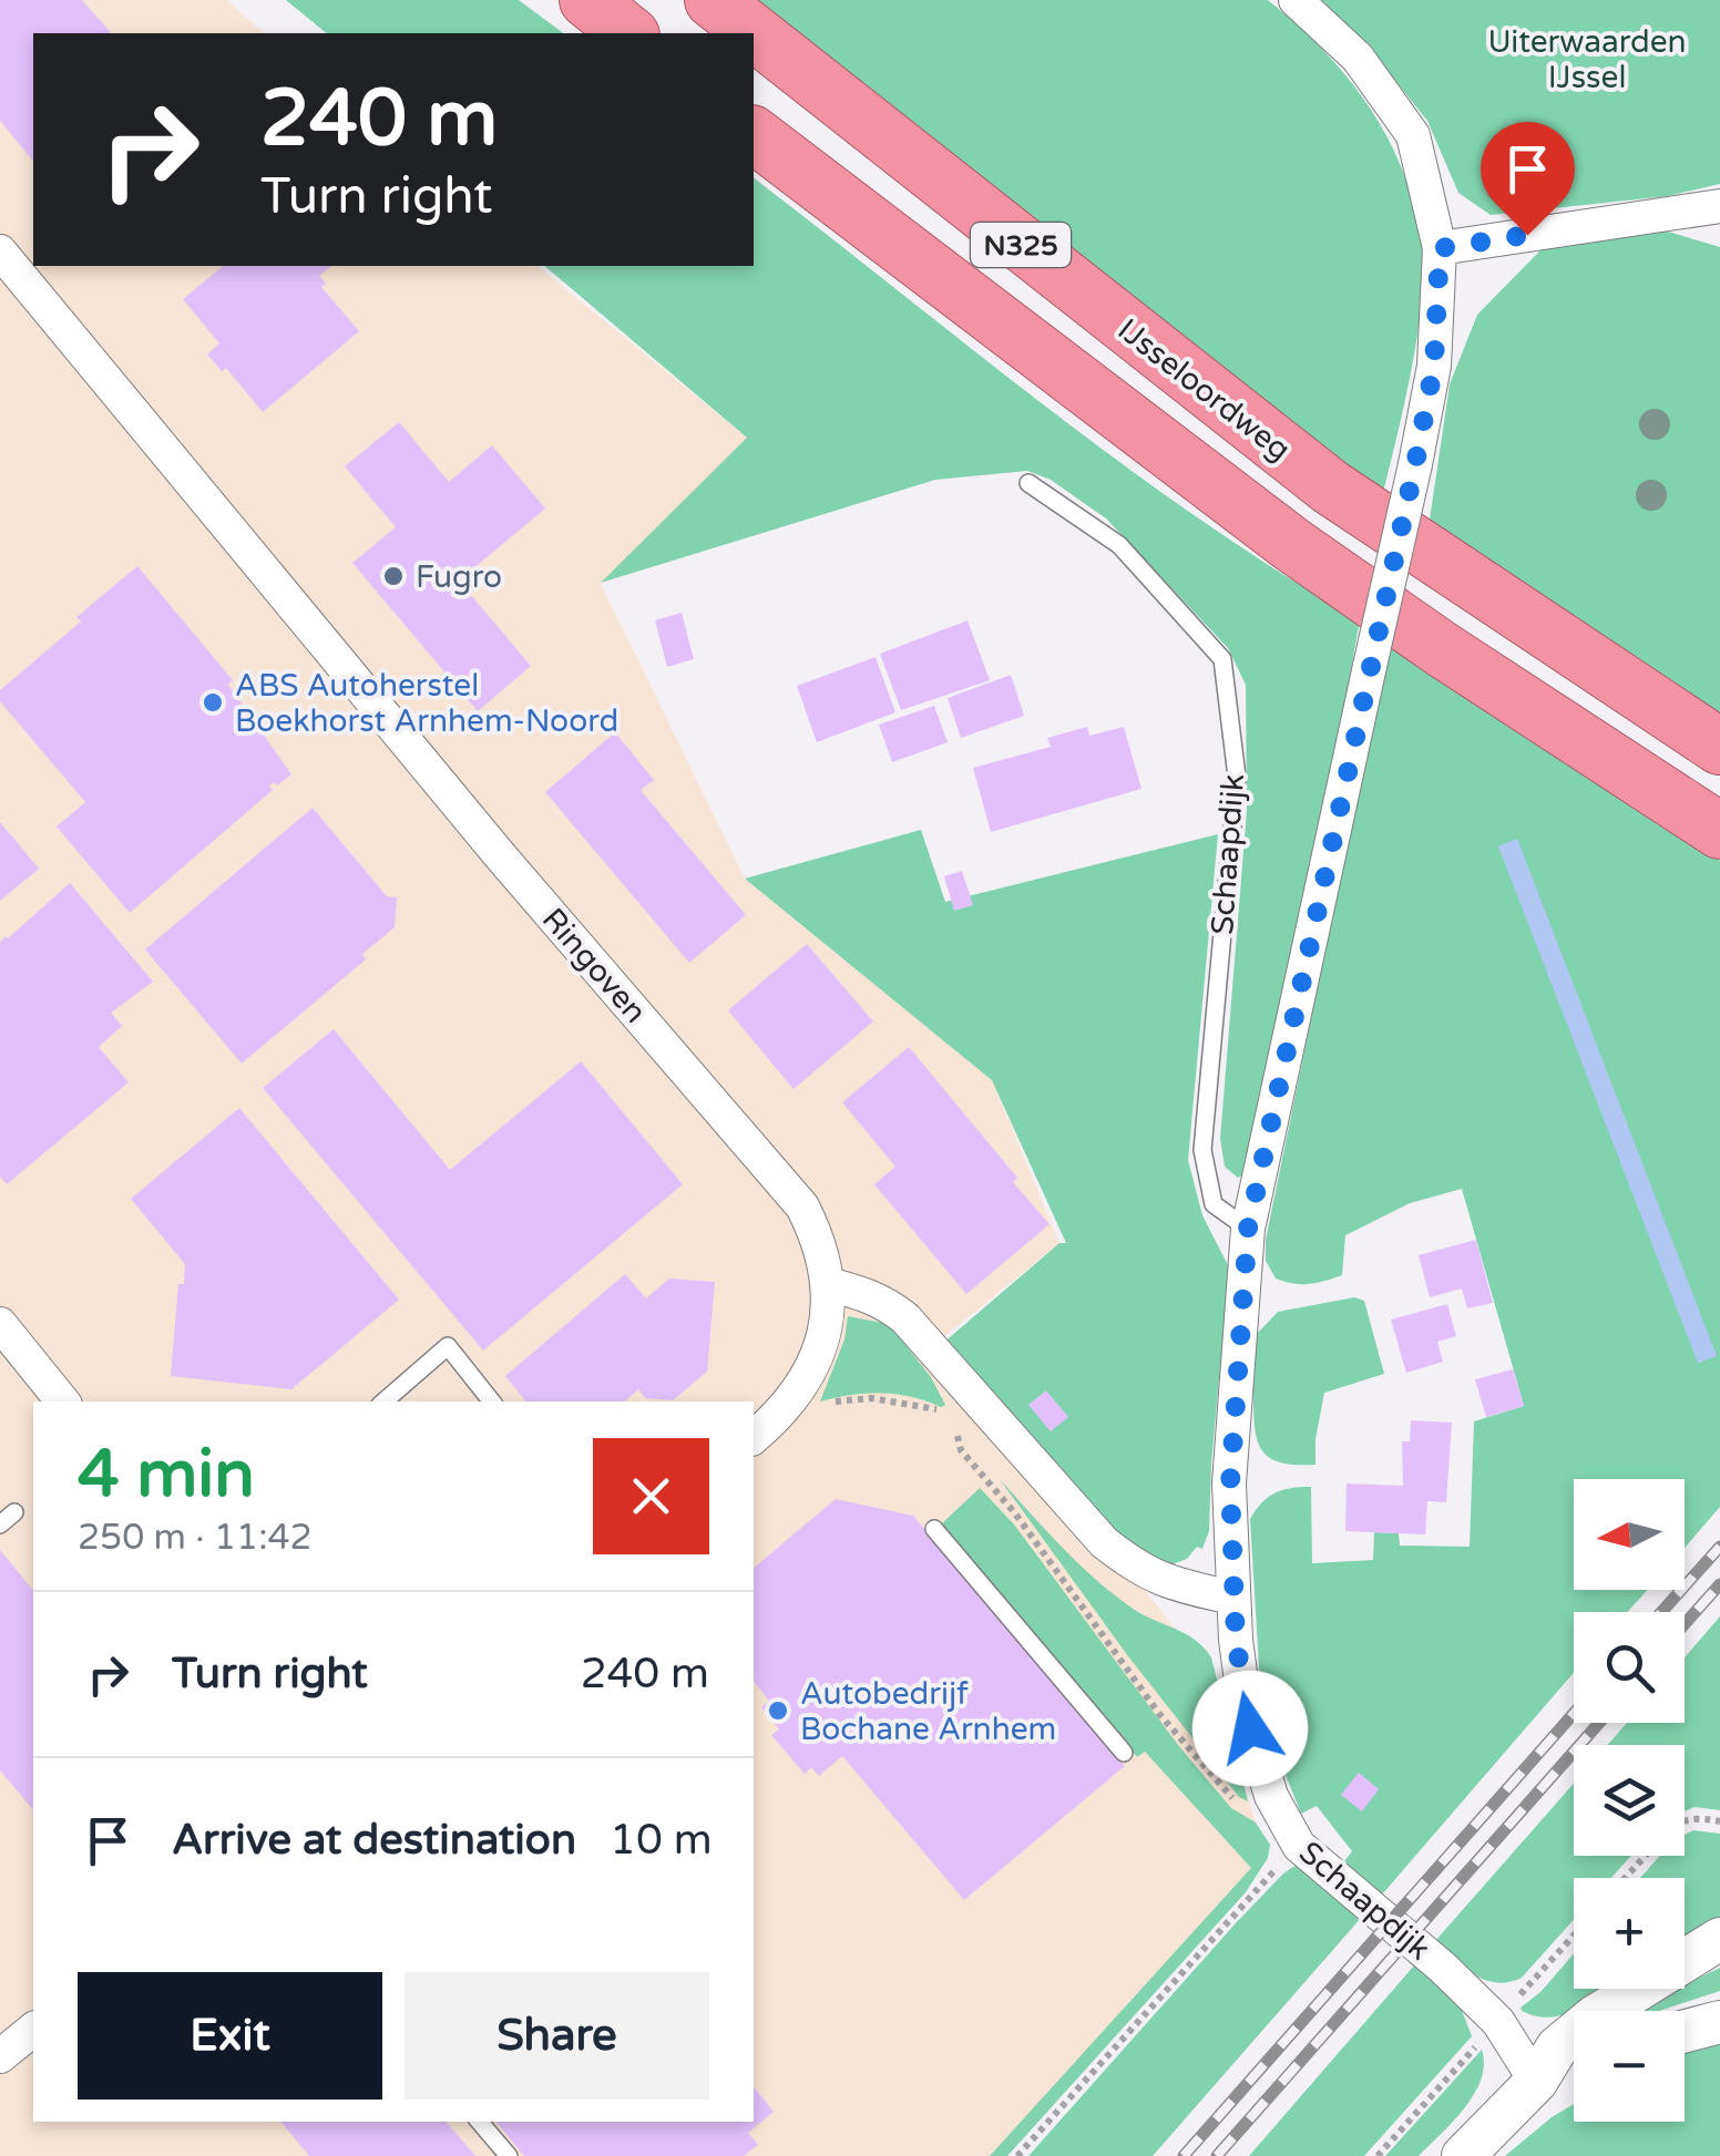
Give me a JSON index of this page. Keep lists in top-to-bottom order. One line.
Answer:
{"streets":{"highway":["N325","IJsseloordweg"],"street":["Schaapdijk","Ringoven"]},"parks":["Uiterwaarden IJssel"],"places":["Fugro","ABS Autoherstel Boekhorst Arnhem-Noord","Autobedrijf Bochane Arnhem"],"north":"left","page":{"turn":["240 m","Turn right"],"heading":["4 min","250 m · 11:42"],"map_buttons":["+","−"],"list":[{"name":"Turn right","value":"240 m"},{"name":"Arrive at destination","value":"10 m"}],"buttons":["Exit","Share"]}}
